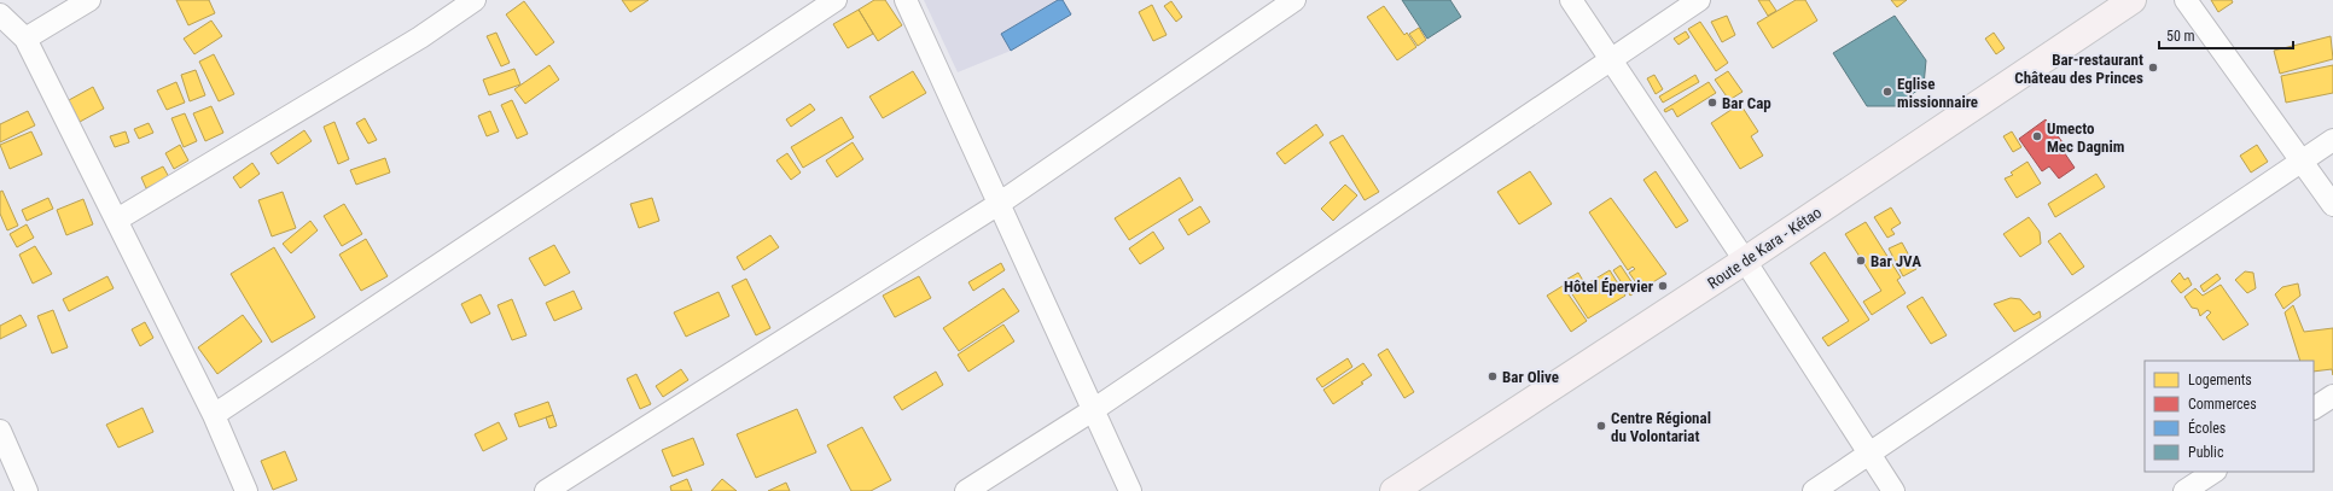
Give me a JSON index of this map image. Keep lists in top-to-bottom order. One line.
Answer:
{"streets":{"main road":["Route de Kara - Kétao"]},"places":["Bar-restaurant Château des Princes","Eglise missionnaire","Bar Cap","Umecto Mec Dagnim","Bar JVA","Hôtel Épervier","Bar Olive","Centre Régional du Volontariat"],"legend":["Logements","Commerces","Écoles","Public"],"scale_bar":"50 m"}
